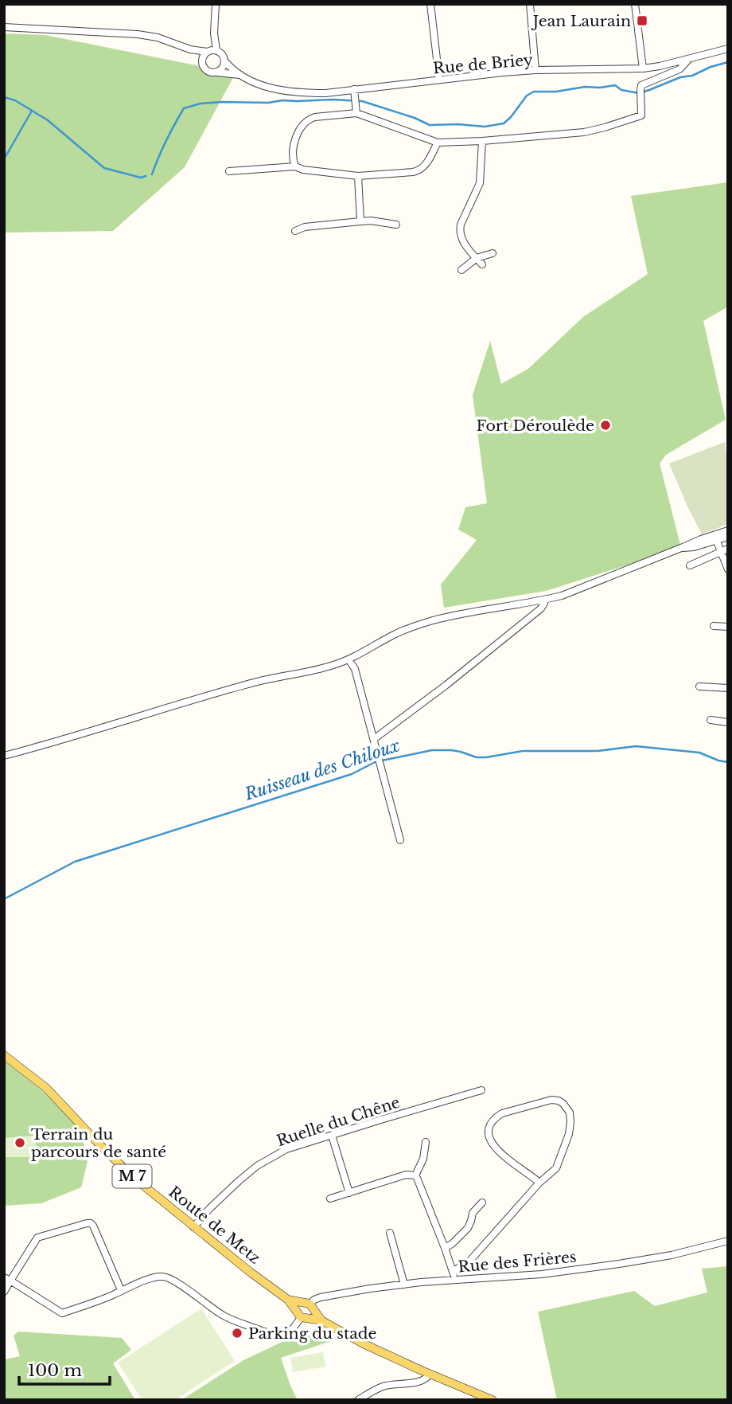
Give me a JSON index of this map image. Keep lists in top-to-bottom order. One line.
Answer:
{"streets":{"main road":["M 7","Route de Metz"],"street":["Rue de Briey","Ruelle du Chêne","Rue des Frières"]},"crossings":[["Ruelle du Chêne","Route de Metz"],["Route de Metz","Rue des Frières"]],"water":["Ruisseau des Chiloux"],"places":{"transit":["Jean Laurain"],"other":["Fort Déroulède","Terrain du parcours de santé","Parking du stade"]},"scale_bar":"100 m"}
